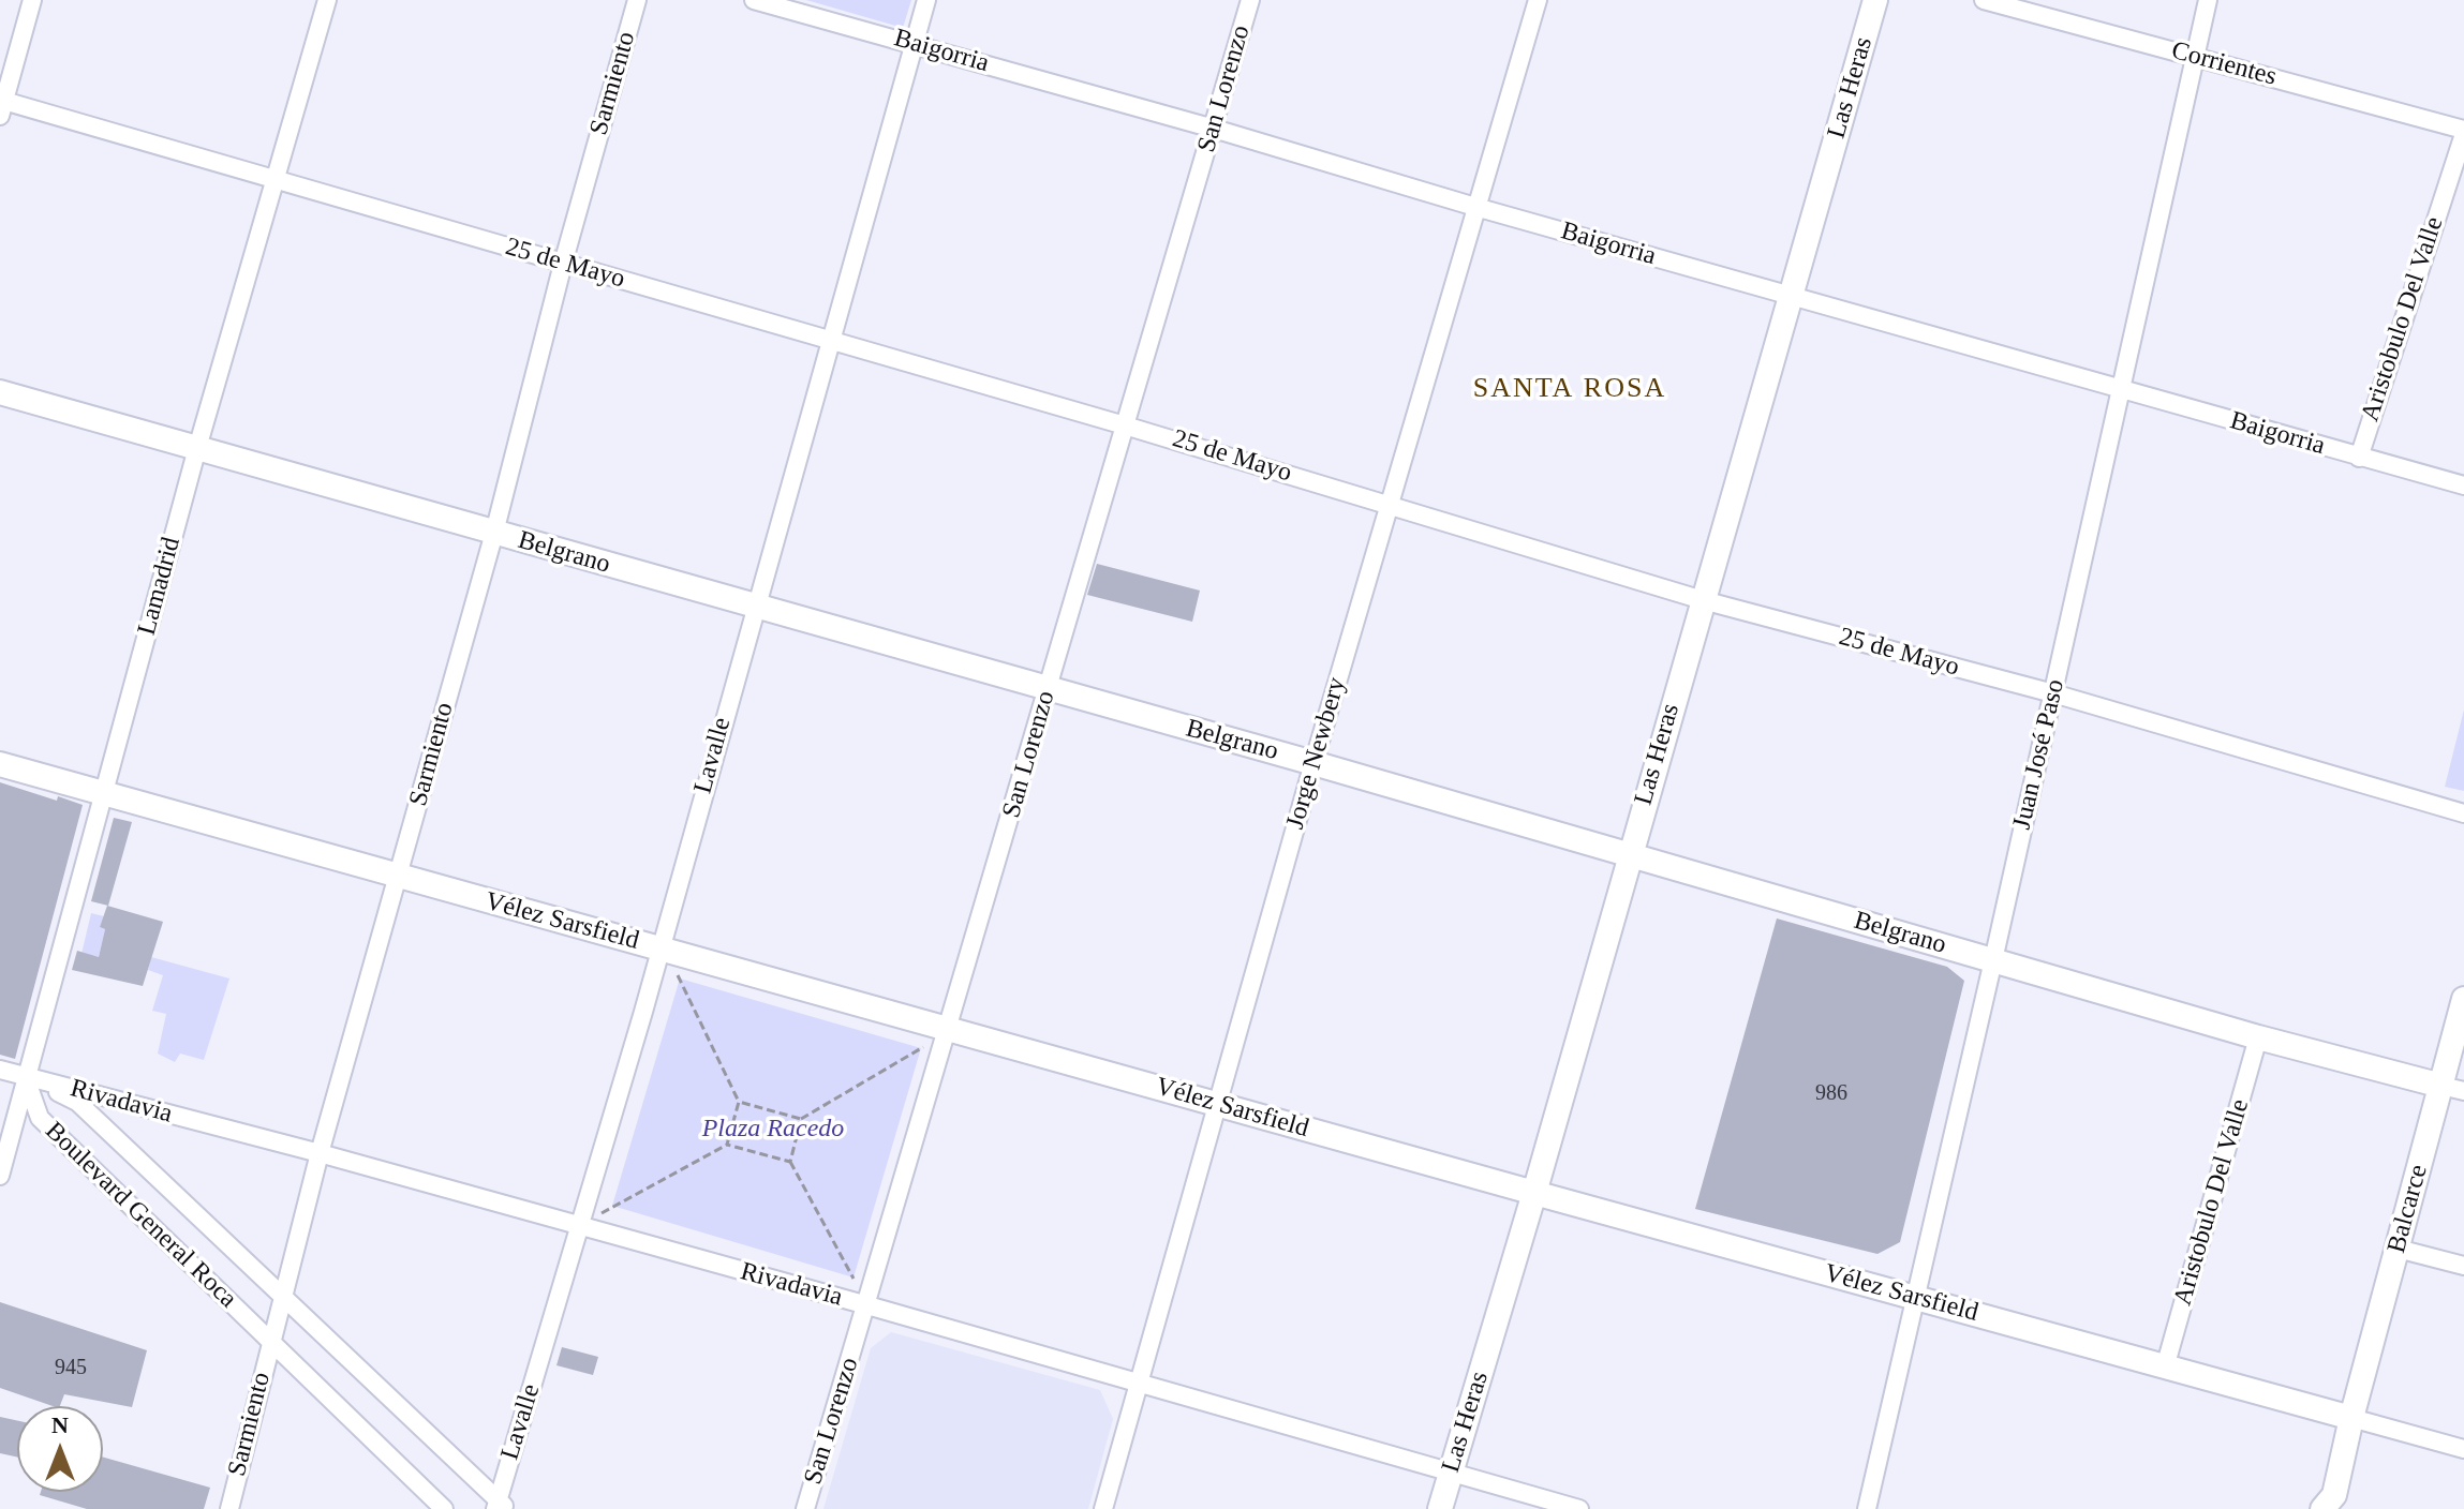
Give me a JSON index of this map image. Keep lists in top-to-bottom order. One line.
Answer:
{"streets":{"main road":["Las Heras","Belgrano","Vélez Sarsfield","Balcarce"],"street":["Baigorria","Corrientes","Sarmiento","San Lorenzo","25 de Mayo","Aristobulo Del Valle","Lamadrid","Jorge Newbery","Juan José Paso","Lavalle","Rivadavia","Boulevard General Roca"]},"crossings":[["Baigorria","Las Heras"],["Baigorria","San Lorenzo"],["Baigorria","Aristobulo Del Valle"],["Baigorria","Jorge Newbery"],["Baigorria","Juan José Paso"],["Baigorria","Lavalle"],["Corrientes","Aristobulo Del Valle"],["Corrientes","Juan José Paso"],["Sarmiento","25 de Mayo"],["Sarmiento","Belgrano"],["Sarmiento","Vélez Sarsfield"],["Sarmiento","Rivadavia"],["Sarmiento","Boulevard General Roca"],["Las Heras","25 de Mayo"],["Las Heras","Belgrano"],["Las Heras","Vélez Sarsfield"],["Las Heras","Rivadavia"],["San Lorenzo","25 de Mayo"],["San Lorenzo","Belgrano"],["San Lorenzo","Vélez Sarsfield"],["San Lorenzo","Rivadavia"],["25 de Mayo","Lamadrid"],["25 de Mayo","Jorge Newbery"],["25 de Mayo","Juan José Paso"],["25 de Mayo","Lavalle"],["Aristobulo Del Valle","Belgrano"],["Aristobulo Del Valle","Vélez Sarsfield"],["Belgrano","Lamadrid"],["Belgrano","Jorge Newbery"],["Belgrano","Juan José Paso"],["Belgrano","Lavalle"],["Belgrano","Balcarce"],["Lamadrid","Vélez Sarsfield"],["Lamadrid","Rivadavia"],["Lamadrid","Boulevard General Roca"],["Jorge Newbery","Vélez Sarsfield"],["Jorge Newbery","Rivadavia"],["Juan José Paso","Vélez Sarsfield"],["Lavalle","Vélez Sarsfield"],["Lavalle","Rivadavia"],["Lavalle","Boulevard General Roca"],["Vélez Sarsfield","Balcarce"],["Rivadavia","Boulevard General Roca"]],"districts":["SANTA ROSA"],"parks":["Plaza Racedo"],"house_numbers":["986","945"],"north":"top"}
